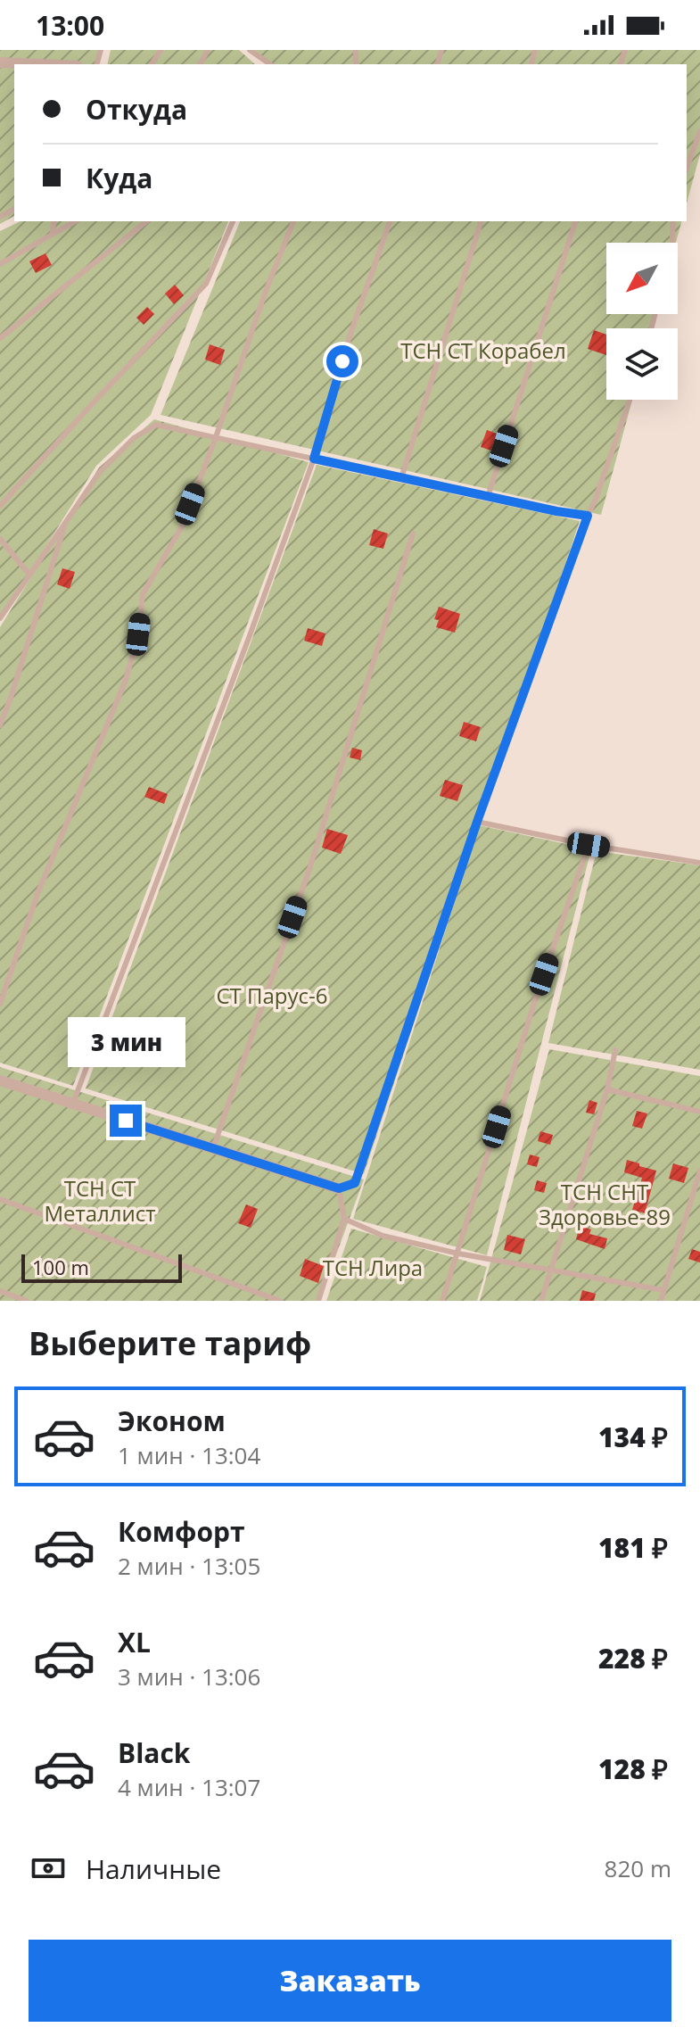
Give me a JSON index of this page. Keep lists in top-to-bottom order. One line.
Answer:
{"parks":["ТСН СТ Корабел","СТ Парус-6","ТСН СТ Металлист","ТСН СНТ Здоровье-89","ТСН Лира"],"scale_bar":"100 m","north":"bottom left","page":{"status":"13:00","banner":["Откуда","Куда"],"bubble":"3 мин","scale":"100 m","heading":"Выберите тариф","list":[{"name":"Эконом","note":"1 мин · 13:04","value":"134 ₽"},{"name":"Комфорт","note":"2 мин · 13:05","value":"181 ₽"},{"name":"XL","note":"3 мин · 13:06","value":"228 ₽"},{"name":"Black","note":"4 мин · 13:07","value":"128 ₽"}],"pay":["Наличные","820 m"],"buttons":"Заказать"}}
